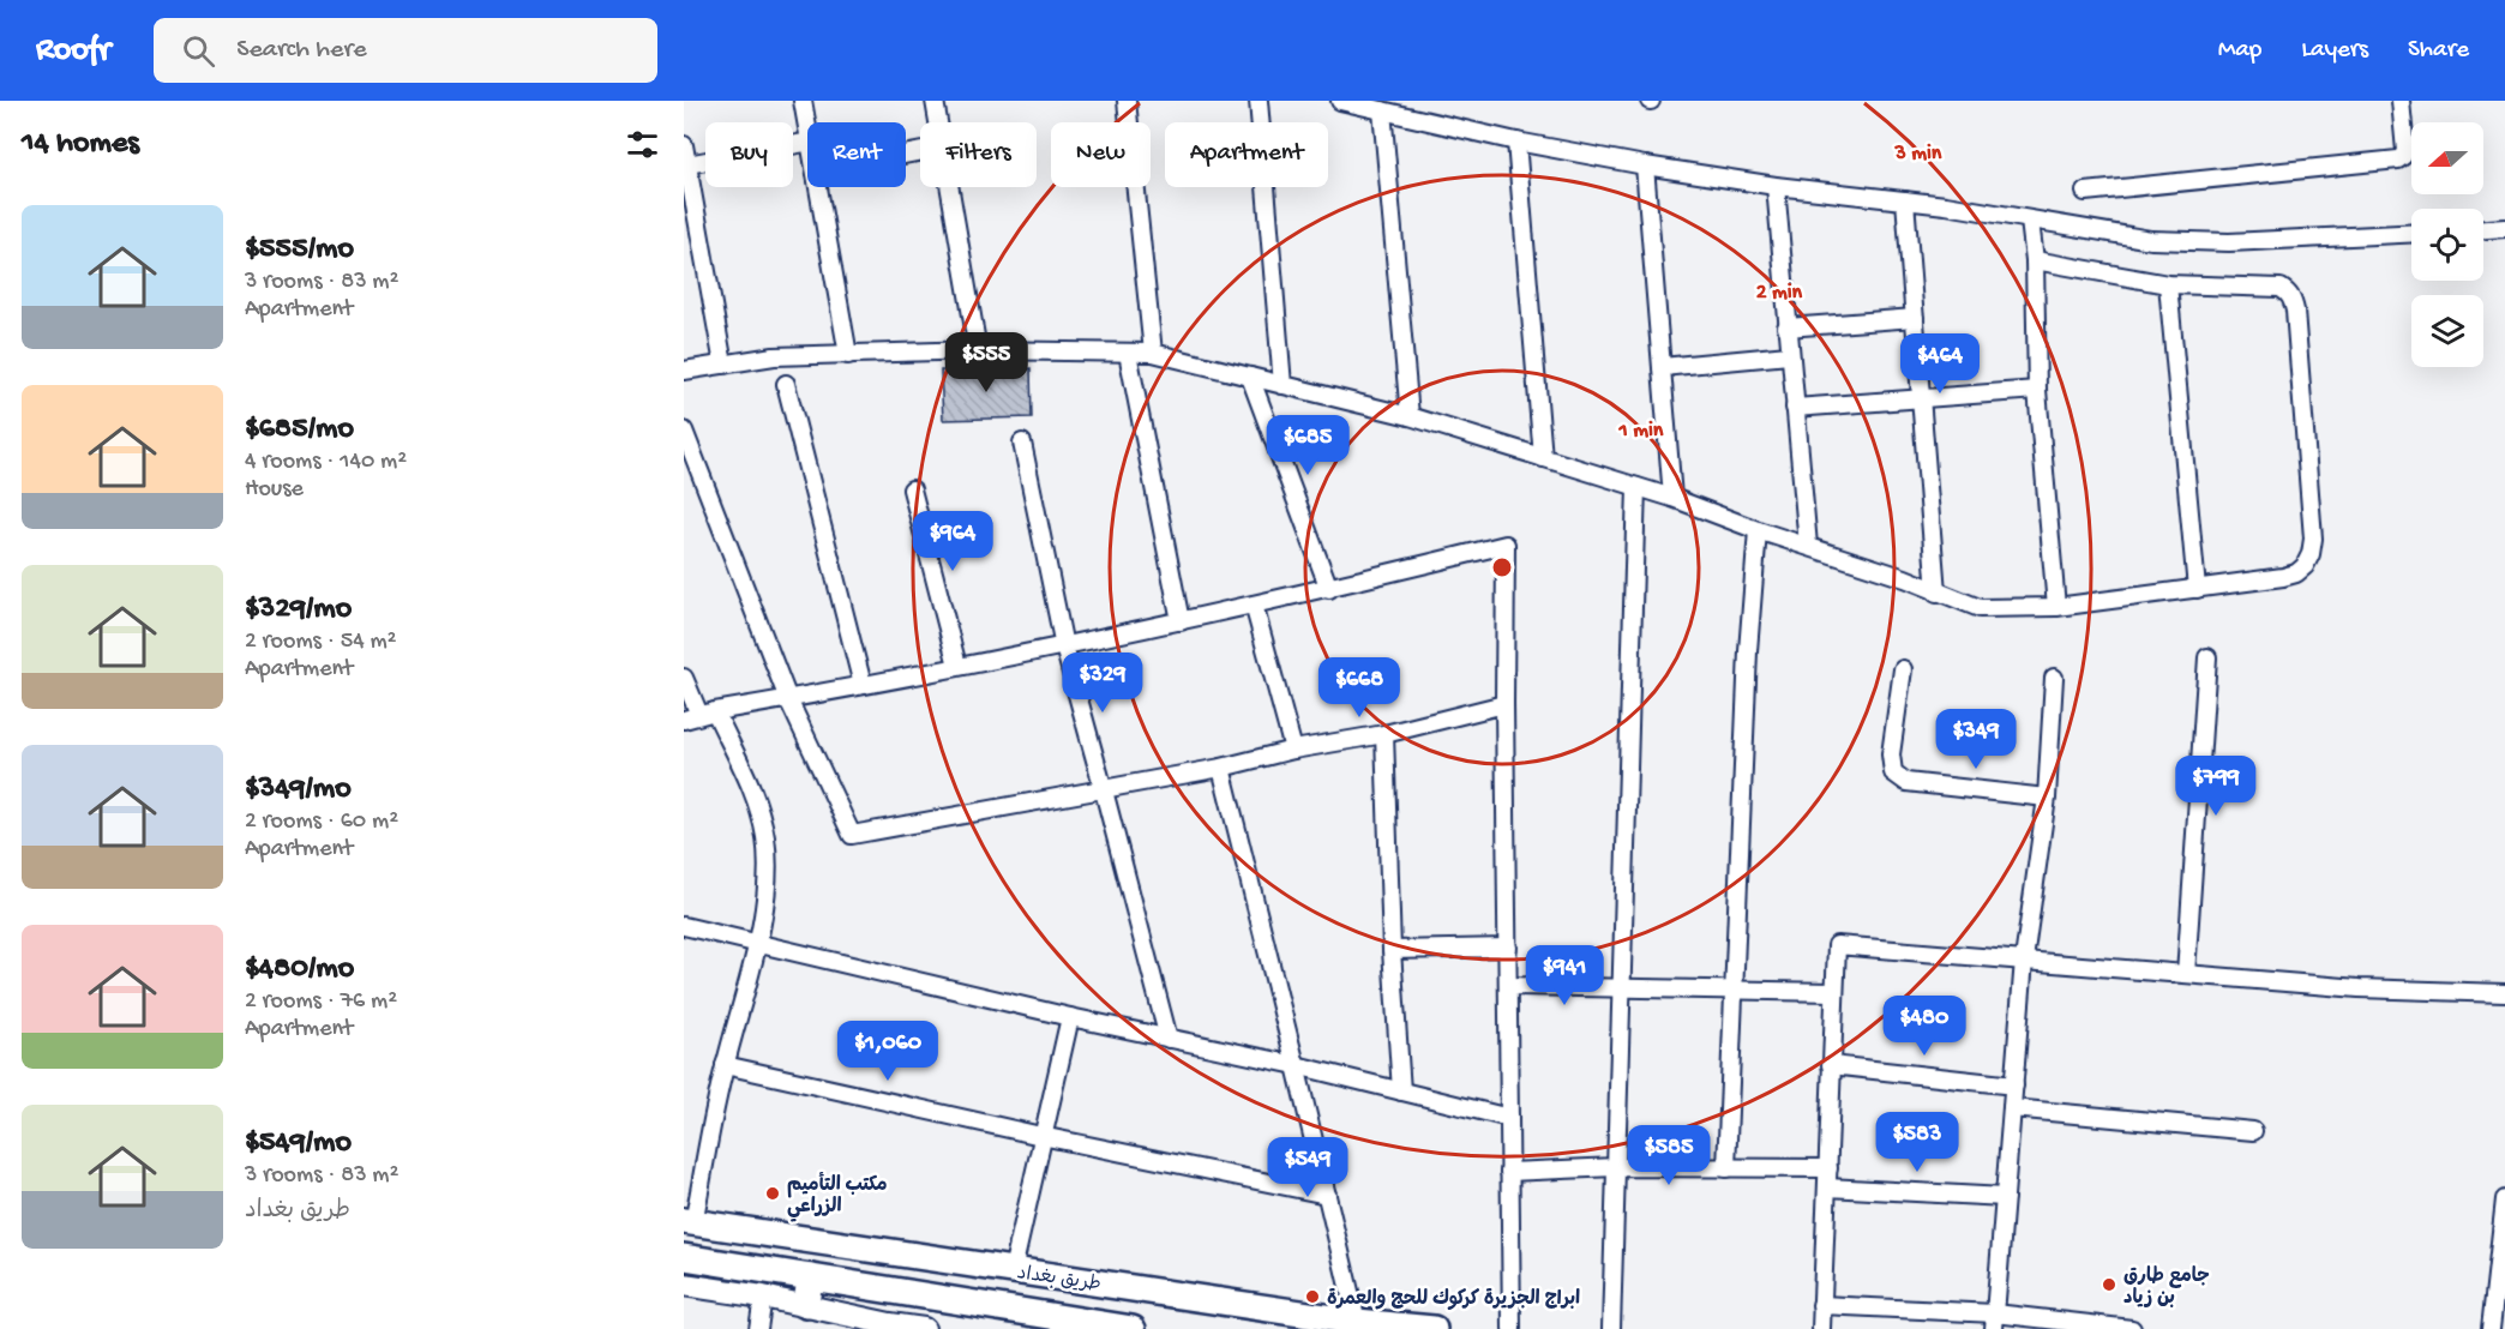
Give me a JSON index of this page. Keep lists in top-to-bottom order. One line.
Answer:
{"streets":{"main road":["طريق بغداد"]},"places":["مكتب التأميم الزراعي","جامع طارق بن زياد","ابراج الجزيرة كركوك للحج والعمرة"],"north":"left","page":{"header":"Roofr","search":"Search here","nav":["Map","Layers","Share"],"heading":"14 homes","chip":["Buy","Rent","Filters","New","Apartment"],"list":[{"name":"$555/mo","note":"3 rooms · 83 m² · Apartment"},{"name":"$685/mo","note":"4 rooms · 140 m² · House"},{"name":"$329/mo","note":"2 rooms · 54 m² · Apartment"},{"name":"$349/mo","note":"2 rooms · 60 m² · Apartment"},{"name":"$480/mo","note":"2 rooms · 76 m² · Apartment"},{"name":"$549/mo","note":"3 rooms · 83 m² · طريق بغداد"}],"price":["$555","$464","$685","$964","$329","$668","$349","$799","$941","$480","$1,060","$583","$585","$549"]},"rings":["3 min","2 min","1 min"]}
